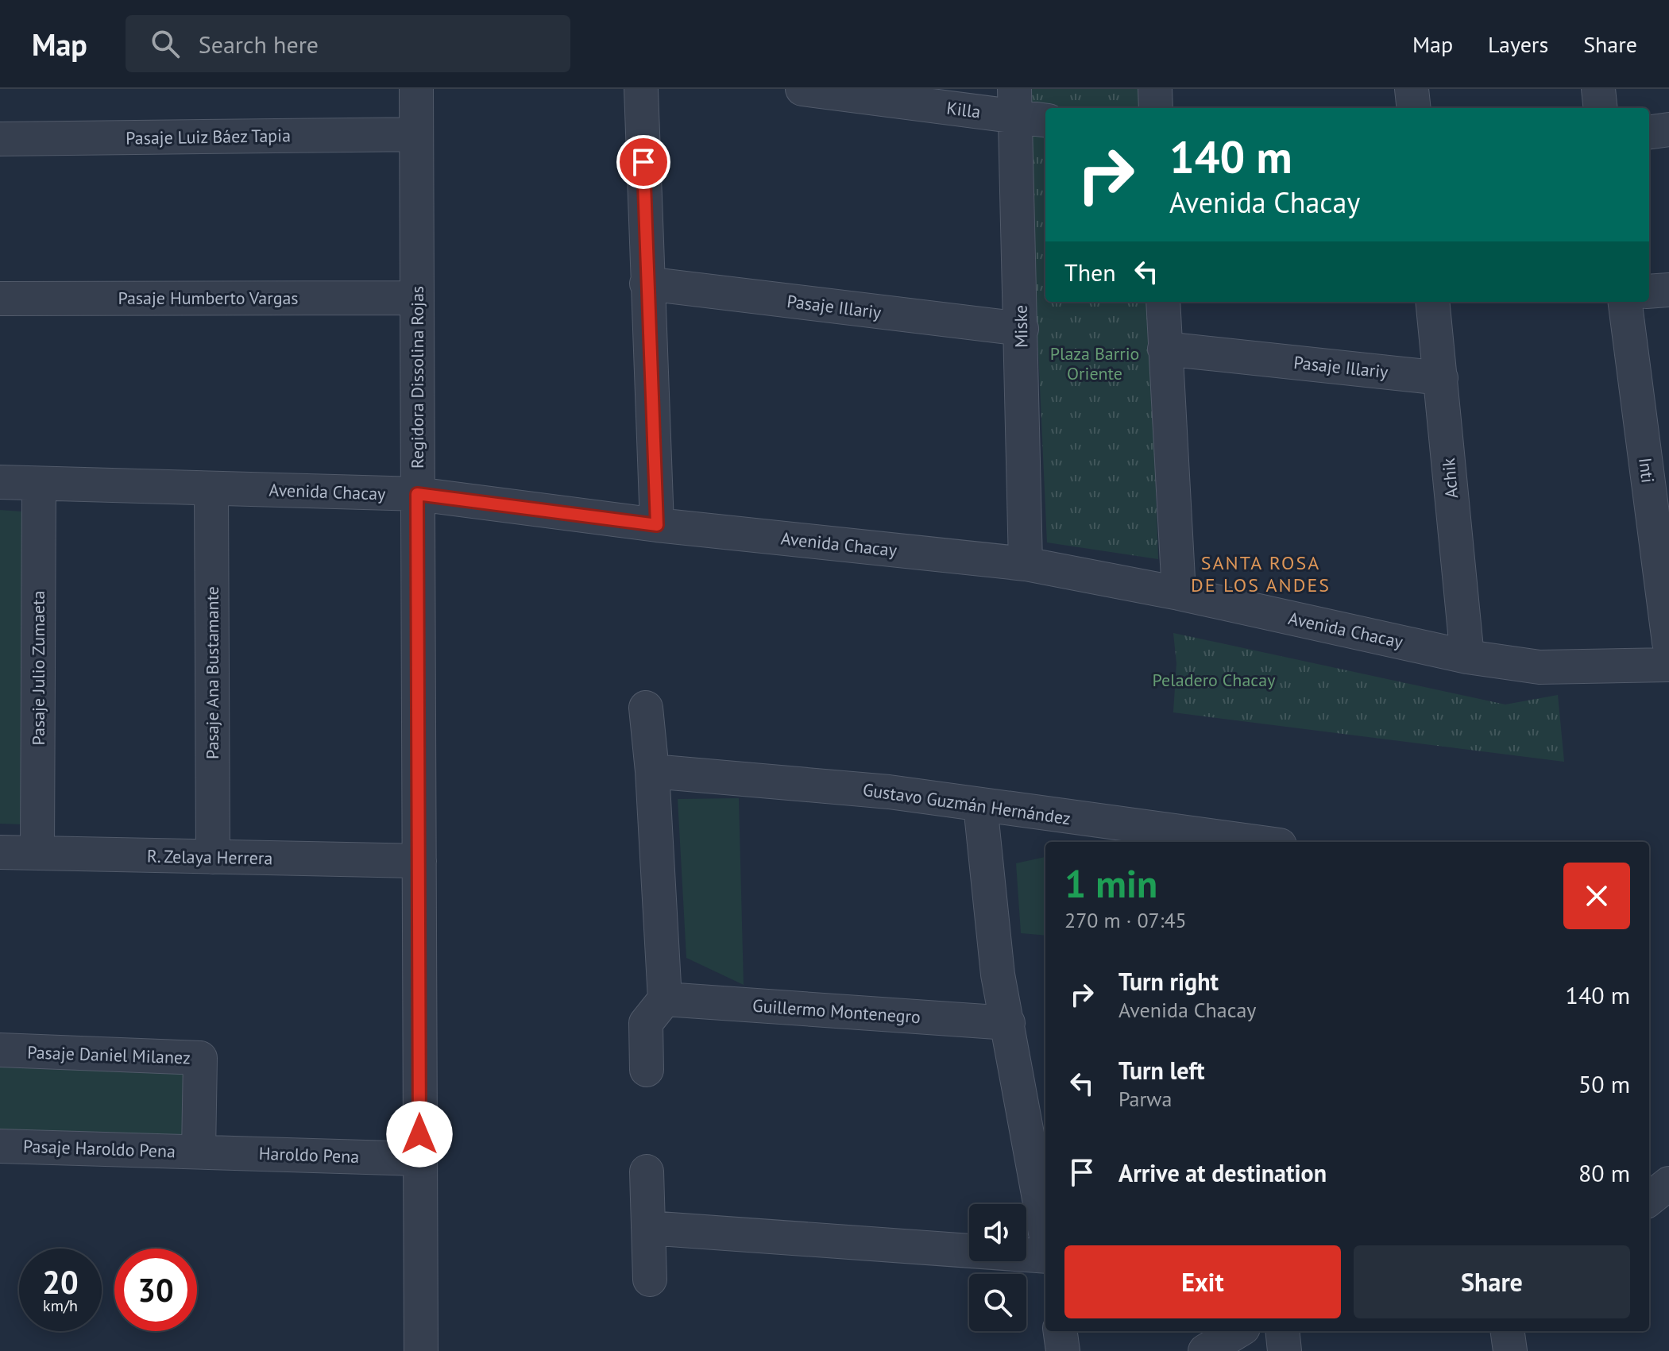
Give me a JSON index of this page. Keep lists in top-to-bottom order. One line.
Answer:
{"streets":{"street":["Killa","Pasaje Luiz Báez Tapia","Pasaje Humberto Vargas","Pasaje Illariy","Miske","Regidora Dissolina Rojas","Inti","Achik","Avenida Chacay","Pasaje Julio Zumaeta","Pasaje Ana Bustamante","Gustavo Guzmán Hernández","R. Zelaya Herrera","Guillermo Montenegro","Pasaje Daniel Milanez","Pasaje Haroldo Pena","Haroldo Pena"]},"crossings":[["Killa","Miske"],["Pasaje Luiz Báez Tapia","Regidora Dissolina Rojas"],["Pasaje Humberto Vargas","Regidora Dissolina Rojas"],["Pasaje Illariy","Miske"],["Pasaje Illariy","Achik"],["Miske","Avenida Chacay"],["Regidora Dissolina Rojas","Avenida Chacay"],["Regidora Dissolina Rojas","R. Zelaya Herrera"],["Regidora Dissolina Rojas","Haroldo Pena"],["Achik","Avenida Chacay"],["Avenida Chacay","Pasaje Julio Zumaeta"],["Avenida Chacay","Pasaje Ana Bustamante"],["Pasaje Julio Zumaeta","R. Zelaya Herrera"],["Pasaje Ana Bustamante","R. Zelaya Herrera"],["Pasaje Daniel Milanez","Pasaje Haroldo Pena"],["Pasaje Daniel Milanez","Haroldo Pena"],["Pasaje Haroldo Pena","Haroldo Pena"]],"districts":["SANTA ROSA DE LOS ANDES"],"parks":["Plaza Barrio Oriente","Peladero Chacay"],"page":{"header":"Map","search":"Search here","nav":["Map","Layers","Share"],"turn":["140 m","Avenida Chacay"],"then":"Then","heading":["1 min","270 m · 07:45"],"list":[{"name":"Turn right","note":"Avenida Chacay","value":"140 m"},{"name":"Turn left","note":"Parwa","value":"50 m"},{"name":"Arrive at destination","value":"80 m"}],"buttons":["Exit","Share"],"speed":"20 km/h","limit":"30"}}
